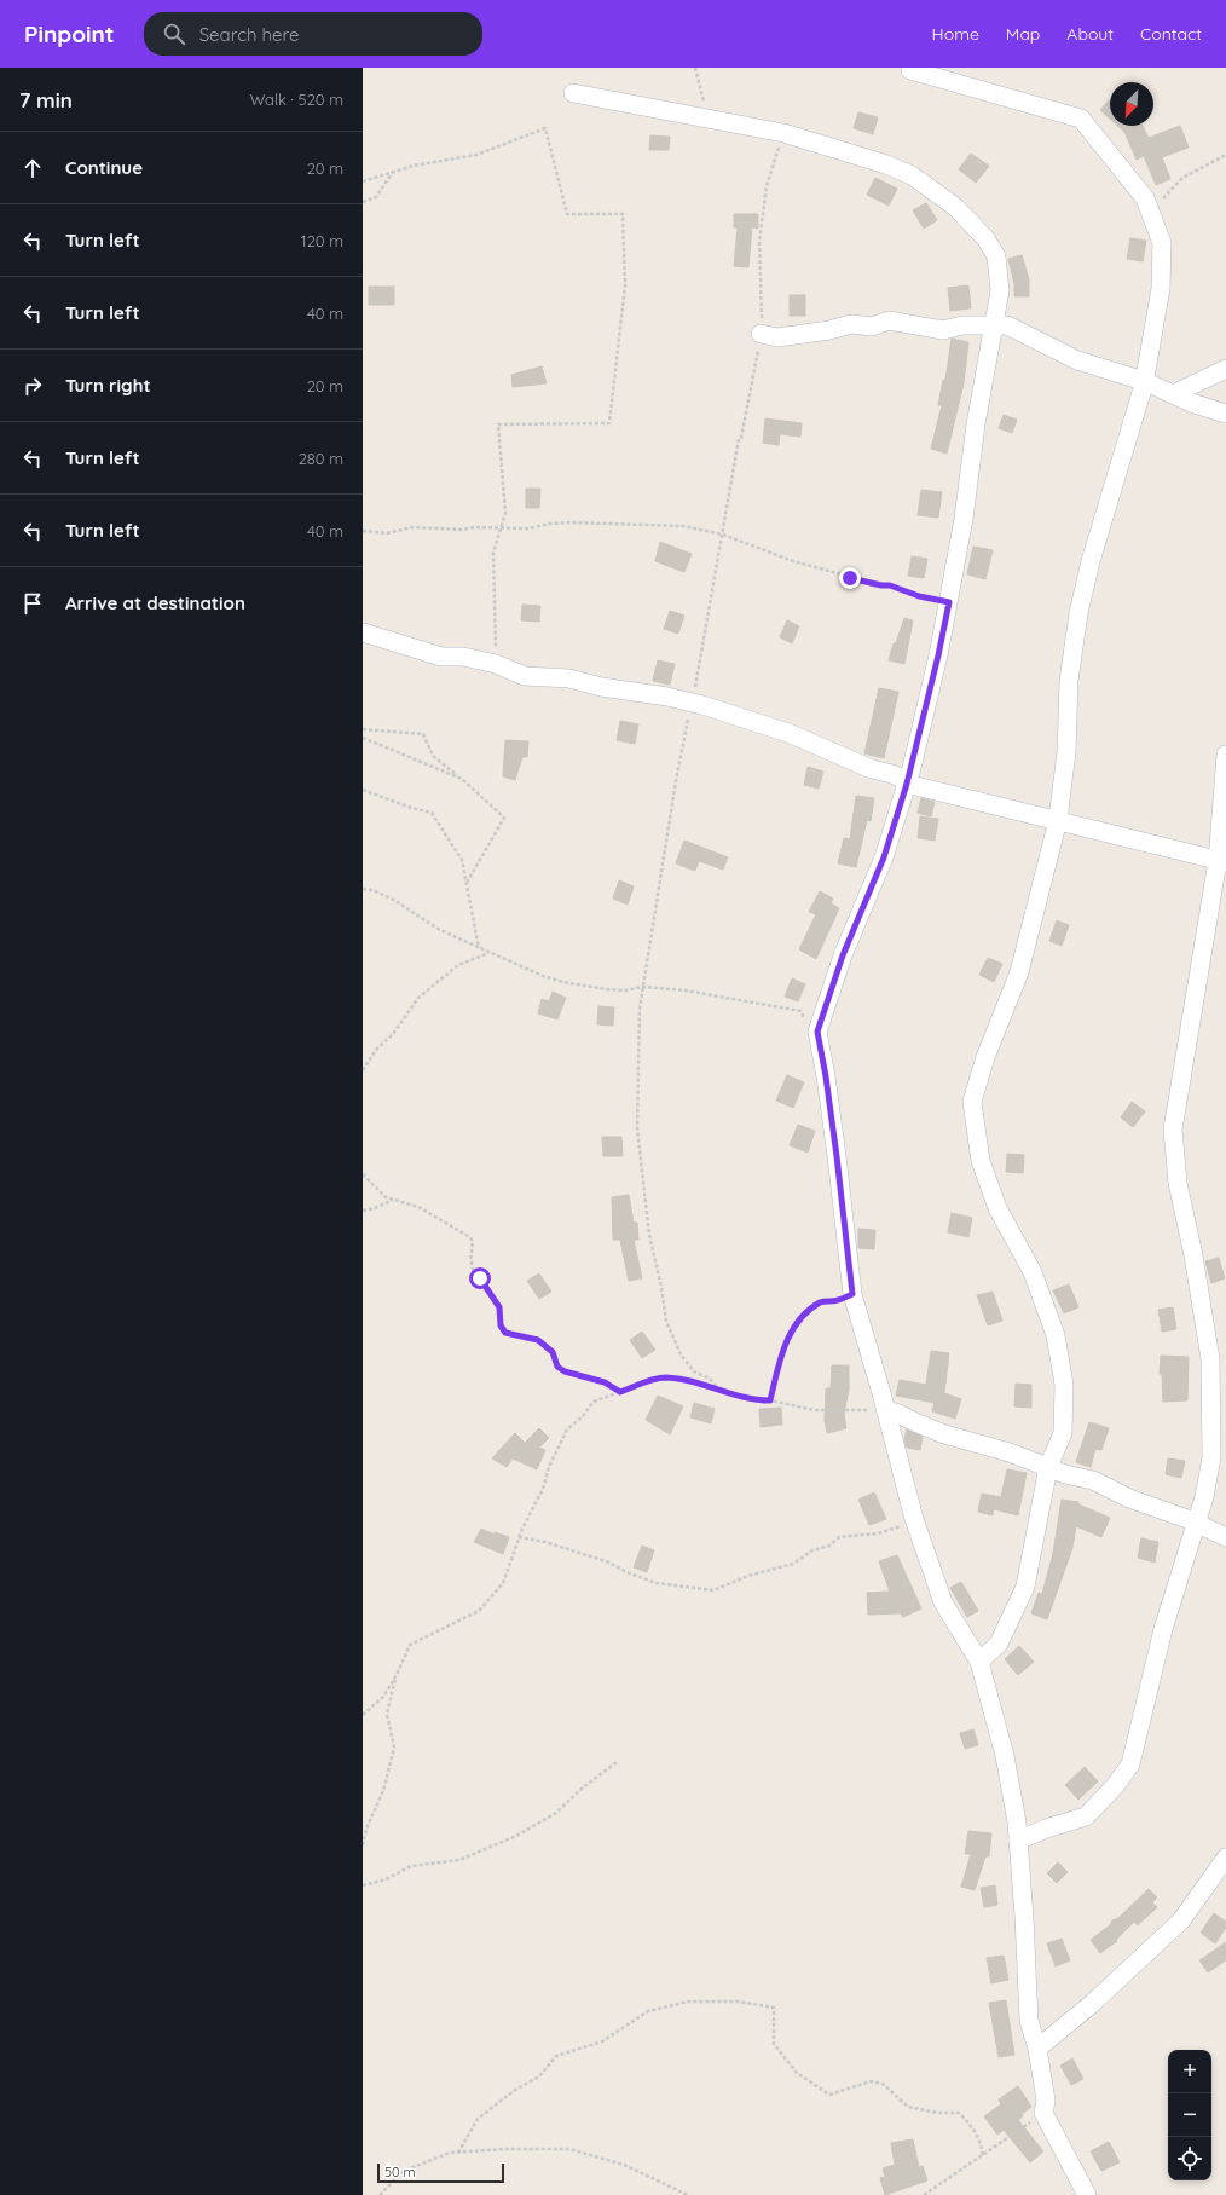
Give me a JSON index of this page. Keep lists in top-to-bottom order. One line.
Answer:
{"scale_bar":"50 m","north":"bottom left","page":{"header":"Pinpoint","search":"Search here","nav":["Home","Map","About","Contact"],"heading":["7 min","Walk · 520 m"],"list":[["Continue","20 m"],["Turn left","120 m"],["Turn left","40 m"],["Turn right","20 m"],["Turn left","280 m"],["Turn left","40 m"],"Arrive at destination"],"map_buttons":["+","−"],"scale":"50 m"}}
